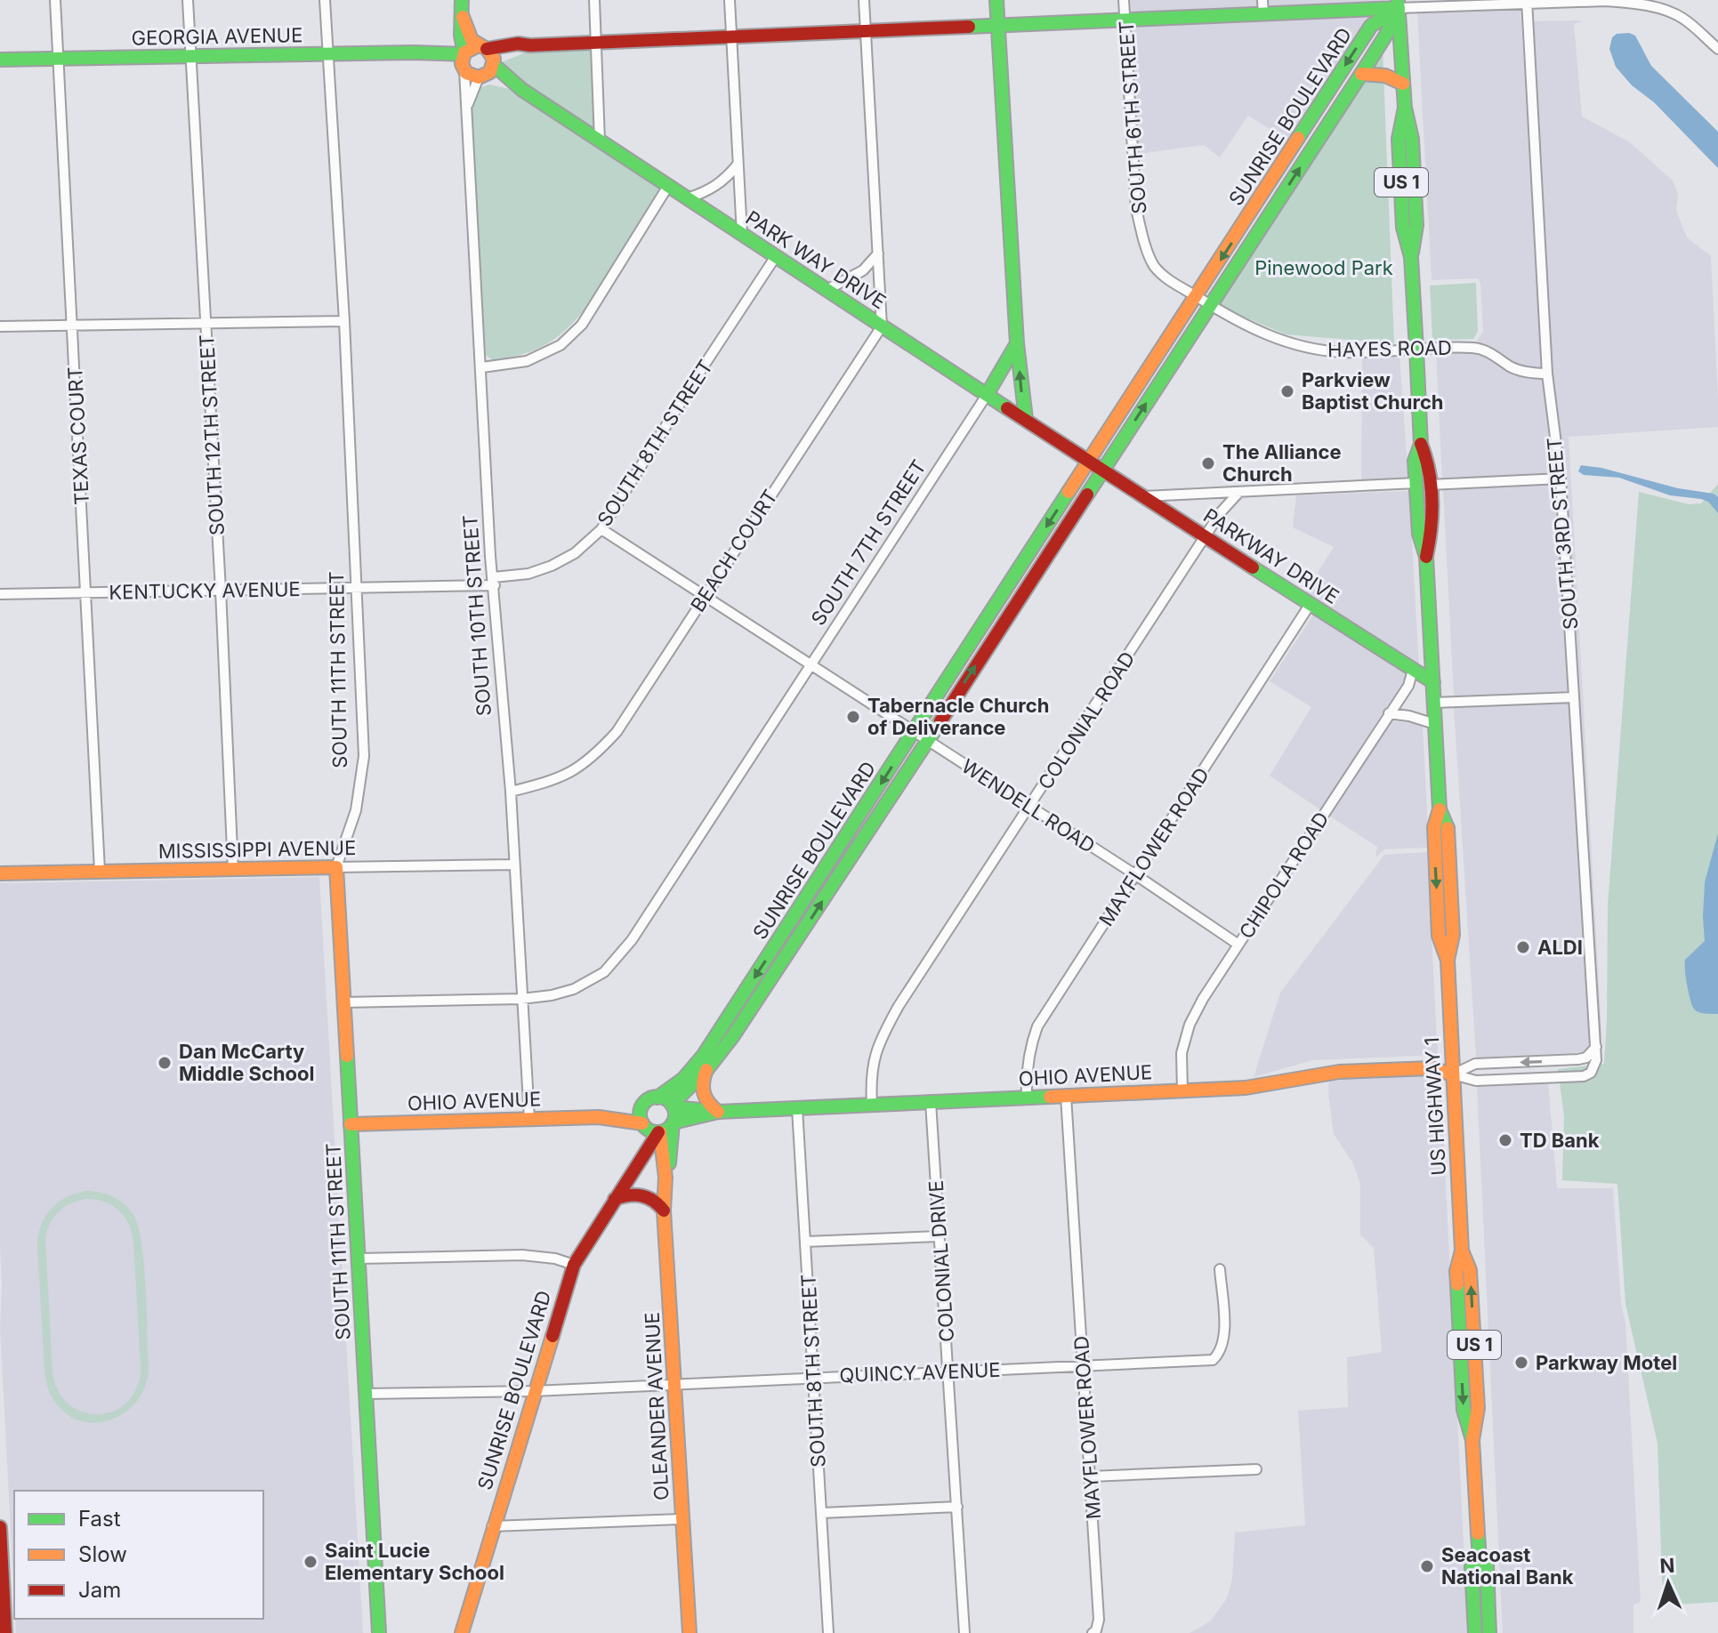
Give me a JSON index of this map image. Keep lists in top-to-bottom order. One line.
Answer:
{"streets":{"street":["GEORGIA AVENUE","SUNRISE BOULEVARD","SOUTH 6TH STREET","US 1","PARK WAY DRIVE","HAYES ROAD","SOUTH 12TH STREET","TEXAS COURT","SOUTH 8TH STREET","SOUTH 3RD STREET","SOUTH 7TH STREET","BEACH COURT","PARKWAY DRIVE","KENTUCKY AVENUE","SOUTH 10TH STREET","SOUTH 11TH STREET","COLONIAL ROAD","WENDELL ROAD","MAYFLOWER ROAD","MISSISSIPPI AVENUE","CHIPOLA ROAD","OHIO AVENUE","US HIGHWAY 1","COLONIAL DRIVE","QUINCY AVENUE","OLEANDER AVENUE"]},"crossings":[["GEORGIA AVENUE","PARK WAY DRIVE"],["GEORGIA AVENUE","SOUTH 12TH STREET"],["GEORGIA AVENUE","TEXAS COURT"],["GEORGIA AVENUE","SOUTH 10TH STREET"],["GEORGIA AVENUE","SOUTH 11TH STREET"],["SUNRISE BOULEVARD","SOUTH 6TH STREET"],["SUNRISE BOULEVARD","PARK WAY DRIVE"],["SUNRISE BOULEVARD","HAYES ROAD"],["SUNRISE BOULEVARD","PARKWAY DRIVE"],["SUNRISE BOULEVARD","WENDELL ROAD"],["SUNRISE BOULEVARD","OHIO AVENUE"],["SUNRISE BOULEVARD","US HIGHWAY 1"],["SUNRISE BOULEVARD","QUINCY AVENUE"],["SUNRISE BOULEVARD","OLEANDER AVENUE"],["SOUTH 6TH STREET","HAYES ROAD"],["PARK WAY DRIVE","SOUTH 8TH STREET"],["PARK WAY DRIVE","SOUTH 7TH STREET"],["PARK WAY DRIVE","BEACH COURT"],["PARK WAY DRIVE","PARKWAY DRIVE"],["PARK WAY DRIVE","SOUTH 10TH STREET"],["HAYES ROAD","SOUTH 3RD STREET"],["HAYES ROAD","US HIGHWAY 1"],["SOUTH 12TH STREET","KENTUCKY AVENUE"],["SOUTH 12TH STREET","MISSISSIPPI AVENUE"],["TEXAS COURT","KENTUCKY AVENUE"],["TEXAS COURT","MISSISSIPPI AVENUE"],["SOUTH 8TH STREET","KENTUCKY AVENUE"],["SOUTH 8TH STREET","SOUTH 10TH STREET"],["SOUTH 8TH STREET","WENDELL ROAD"],["SOUTH 8TH STREET","OHIO AVENUE"],["SOUTH 8TH STREET","QUINCY AVENUE"],["SOUTH 3RD STREET","OHIO AVENUE"],["SOUTH 7TH STREET","SOUTH 10TH STREET"],["SOUTH 7TH STREET","SOUTH 11TH STREET"],["SOUTH 7TH STREET","WENDELL ROAD"],["BEACH COURT","SOUTH 10TH STREET"],["BEACH COURT","WENDELL ROAD"],["PARKWAY DRIVE","COLONIAL ROAD"],["PARKWAY DRIVE","MAYFLOWER ROAD"],["PARKWAY DRIVE","CHIPOLA ROAD"],["PARKWAY DRIVE","US HIGHWAY 1"],["KENTUCKY AVENUE","SOUTH 10TH STREET"],["KENTUCKY AVENUE","SOUTH 11TH STREET"],["SOUTH 10TH STREET","MISSISSIPPI AVENUE"],["SOUTH 10TH STREET","OHIO AVENUE"],["SOUTH 11TH STREET","MISSISSIPPI AVENUE"],["SOUTH 11TH STREET","OHIO AVENUE"],["SOUTH 11TH STREET","QUINCY AVENUE"],["COLONIAL ROAD","WENDELL ROAD"],["COLONIAL ROAD","OHIO AVENUE"],["WENDELL ROAD","MAYFLOWER ROAD"],["WENDELL ROAD","CHIPOLA ROAD"],["MAYFLOWER ROAD","OHIO AVENUE"],["MAYFLOWER ROAD","QUINCY AVENUE"],["CHIPOLA ROAD","OHIO AVENUE"],["OHIO AVENUE","US HIGHWAY 1"],["OHIO AVENUE","COLONIAL DRIVE"],["OHIO AVENUE","OLEANDER AVENUE"],["COLONIAL DRIVE","QUINCY AVENUE"],["QUINCY AVENUE","OLEANDER AVENUE"]],"parks":["Pinewood Park"],"places":["Parkview Baptist Church","The Alliance Church","Tabernacle Church of Deliverance","ALDI","Dan McCarty Middle School","TD Bank","Parkway Motel","Saint Lucie Elementary School","Seacoast National Bank"],"legend":["Fast","Slow","Jam"],"north":"top"}
